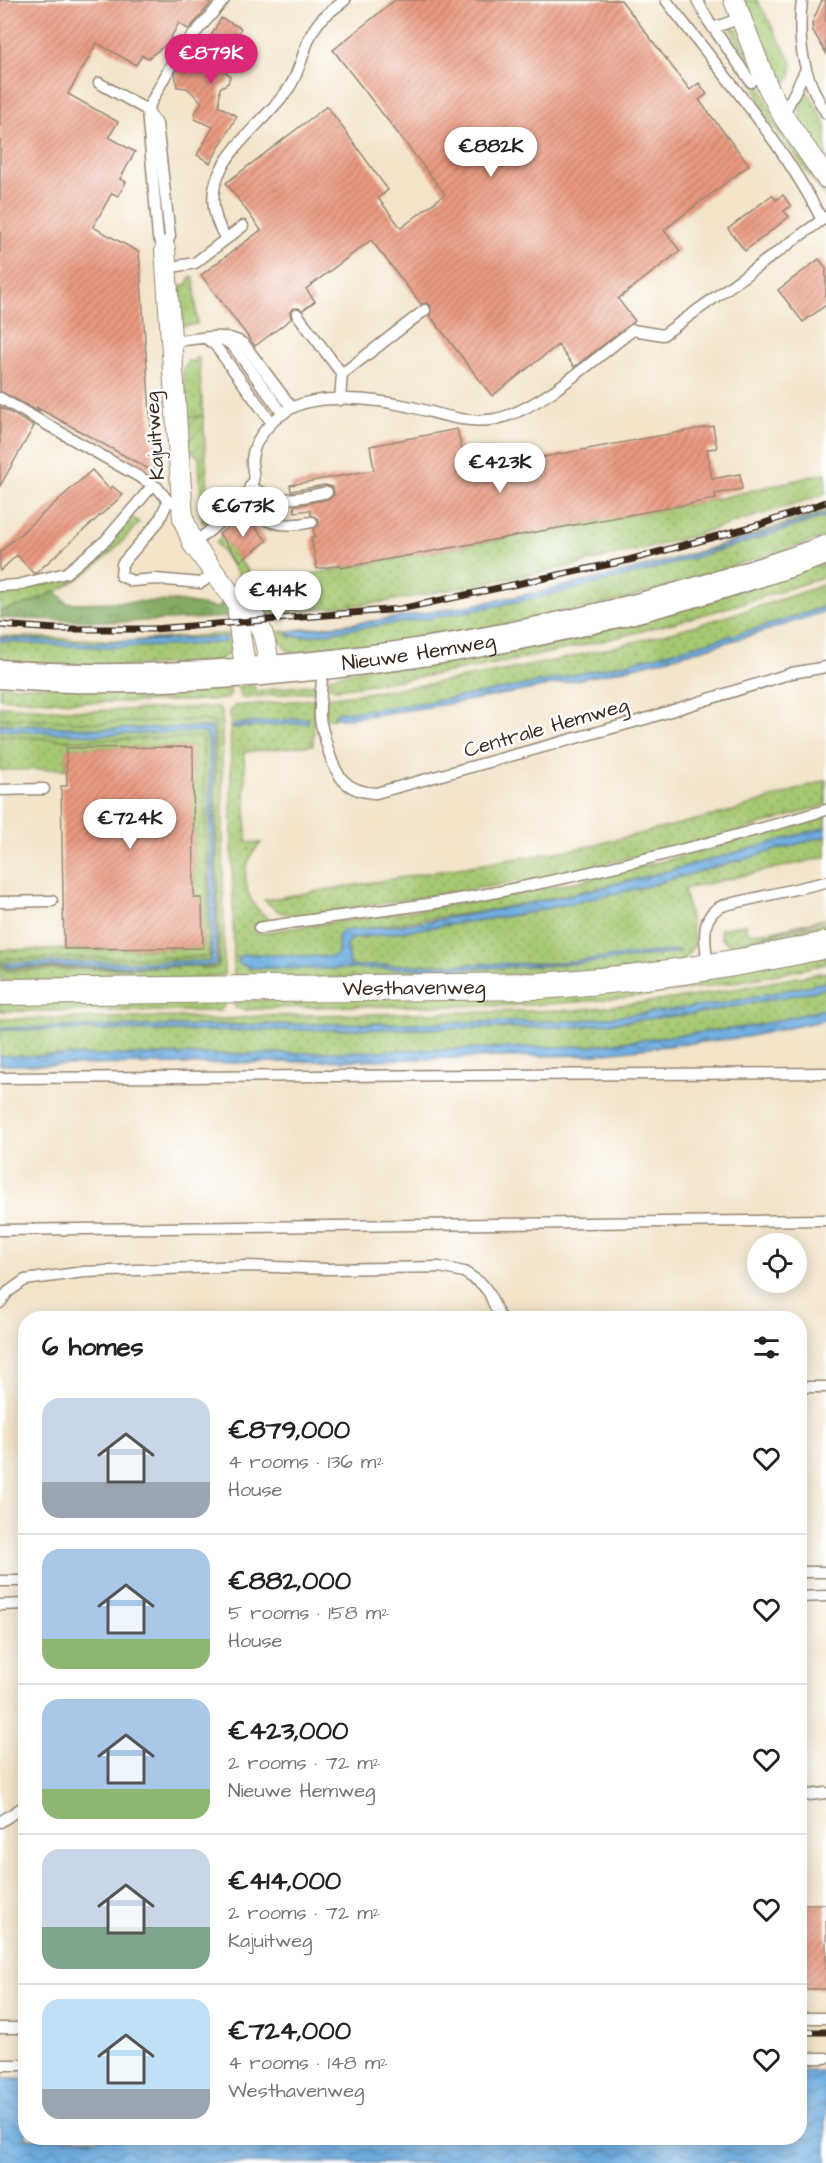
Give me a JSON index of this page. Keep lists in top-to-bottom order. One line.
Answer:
{"streets":{"main road":["Nieuwe Hemweg"],"street":["Kajuitweg","Westhavenweg"],"lane":["Centrale Hemweg"]},"crossings":[["Kajuitweg","Nieuwe Hemweg"],["Nieuwe Hemweg","Centrale Hemweg"]],"page":{"price":["€879K","€882K","€423K","€673K","€414K","€724K"],"heading":"6 homes","list":[{"name":"€879,000","note":"4 rooms · 136 m² · House"},{"name":"€882,000","note":"5 rooms · 158 m² · House"},{"name":"€423,000","note":"2 rooms · 72 m² · Nieuwe Hemweg"},{"name":"€414,000","note":"2 rooms · 72 m² · Kajuitweg"},{"name":"€724,000","note":"4 rooms · 148 m² · Westhavenweg"}]}}
